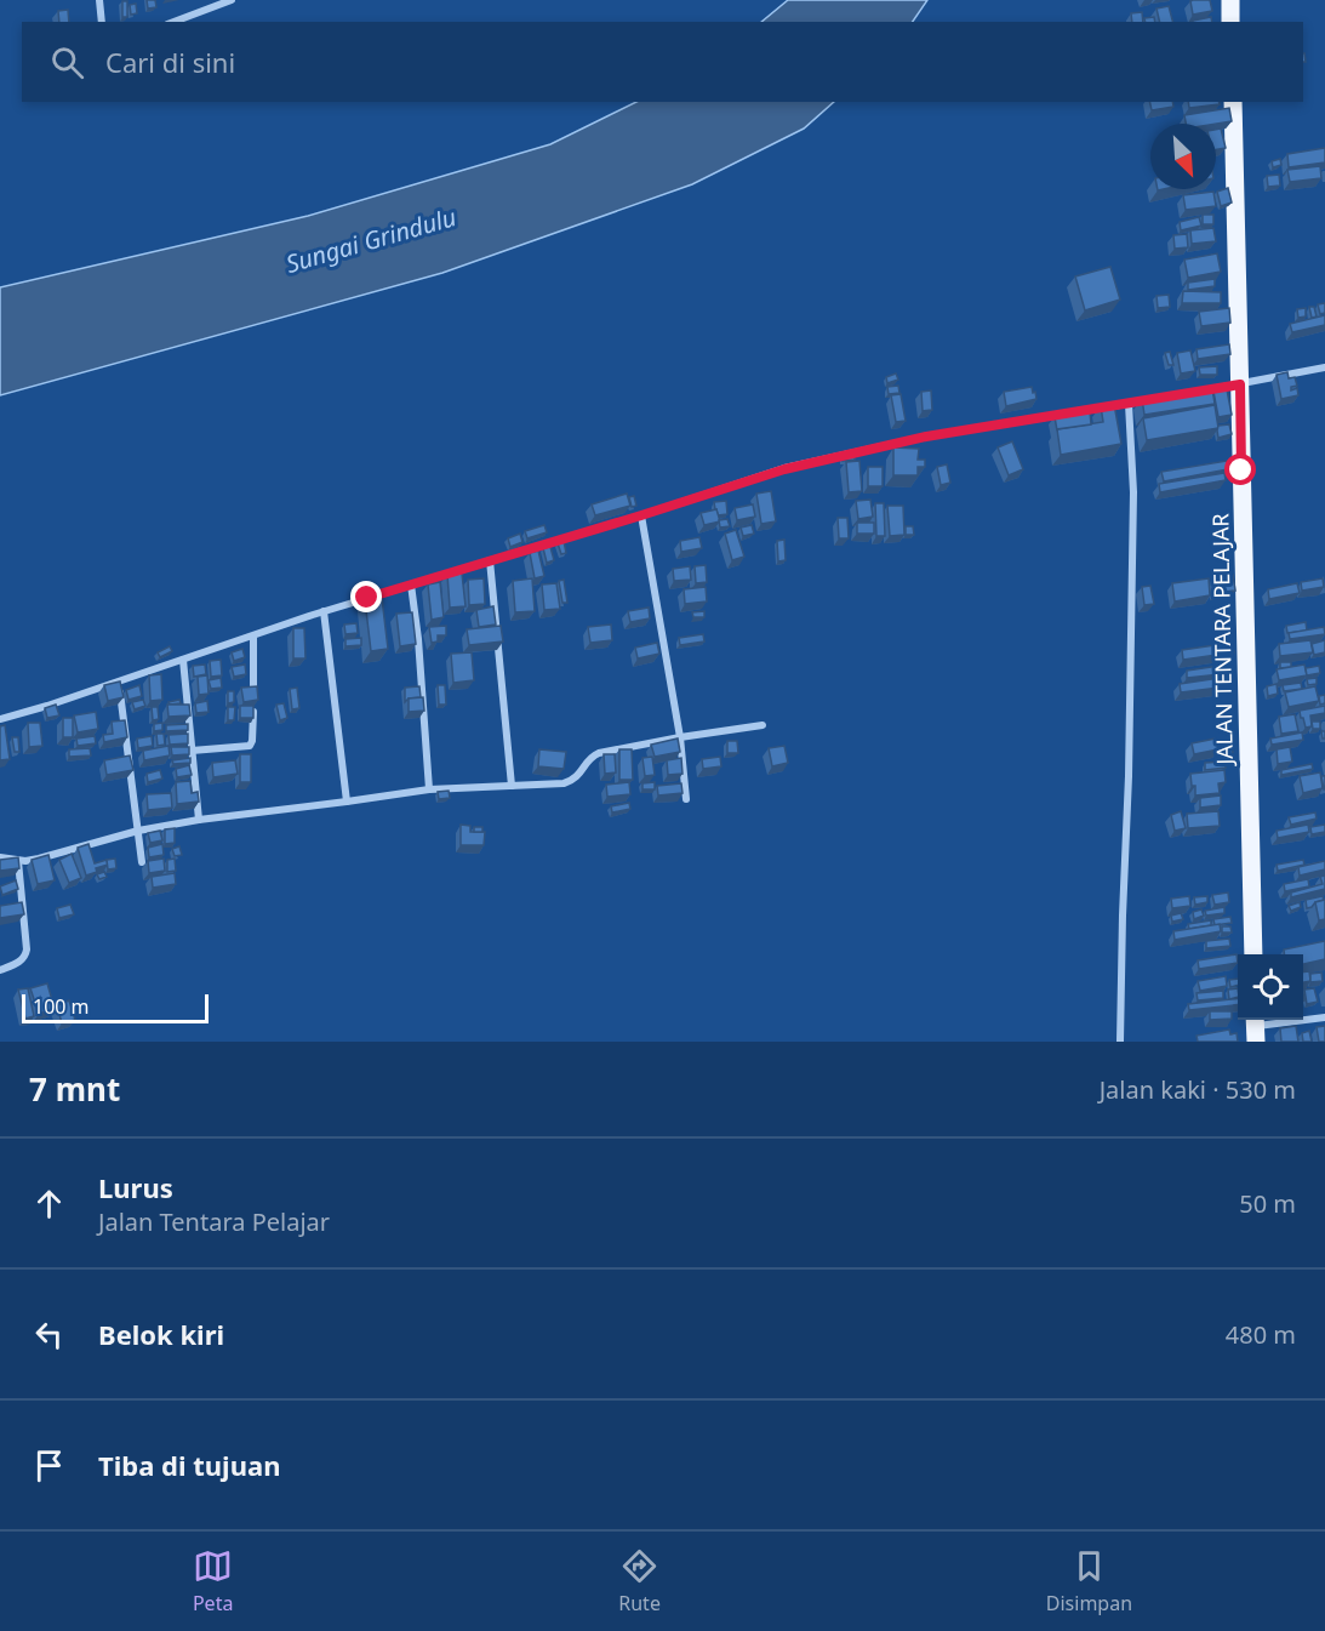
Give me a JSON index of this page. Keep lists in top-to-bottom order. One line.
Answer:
{"streets":{"main road":["JALAN TENTARA PELAJAR"]},"water":["Sungai Grindulu"],"scale_bar":"100 m","north":"bottom right","page":{"search":"Cari di sini","scale":"100 m","heading":["7 mnt","Jalan kaki · 530 m"],"list":[["Lurus","Jalan Tentara Pelajar","50 m"],["Belok kiri","480 m"],"Tiba di tujuan"],"nav":["Peta","Rute","Disimpan"]}}
